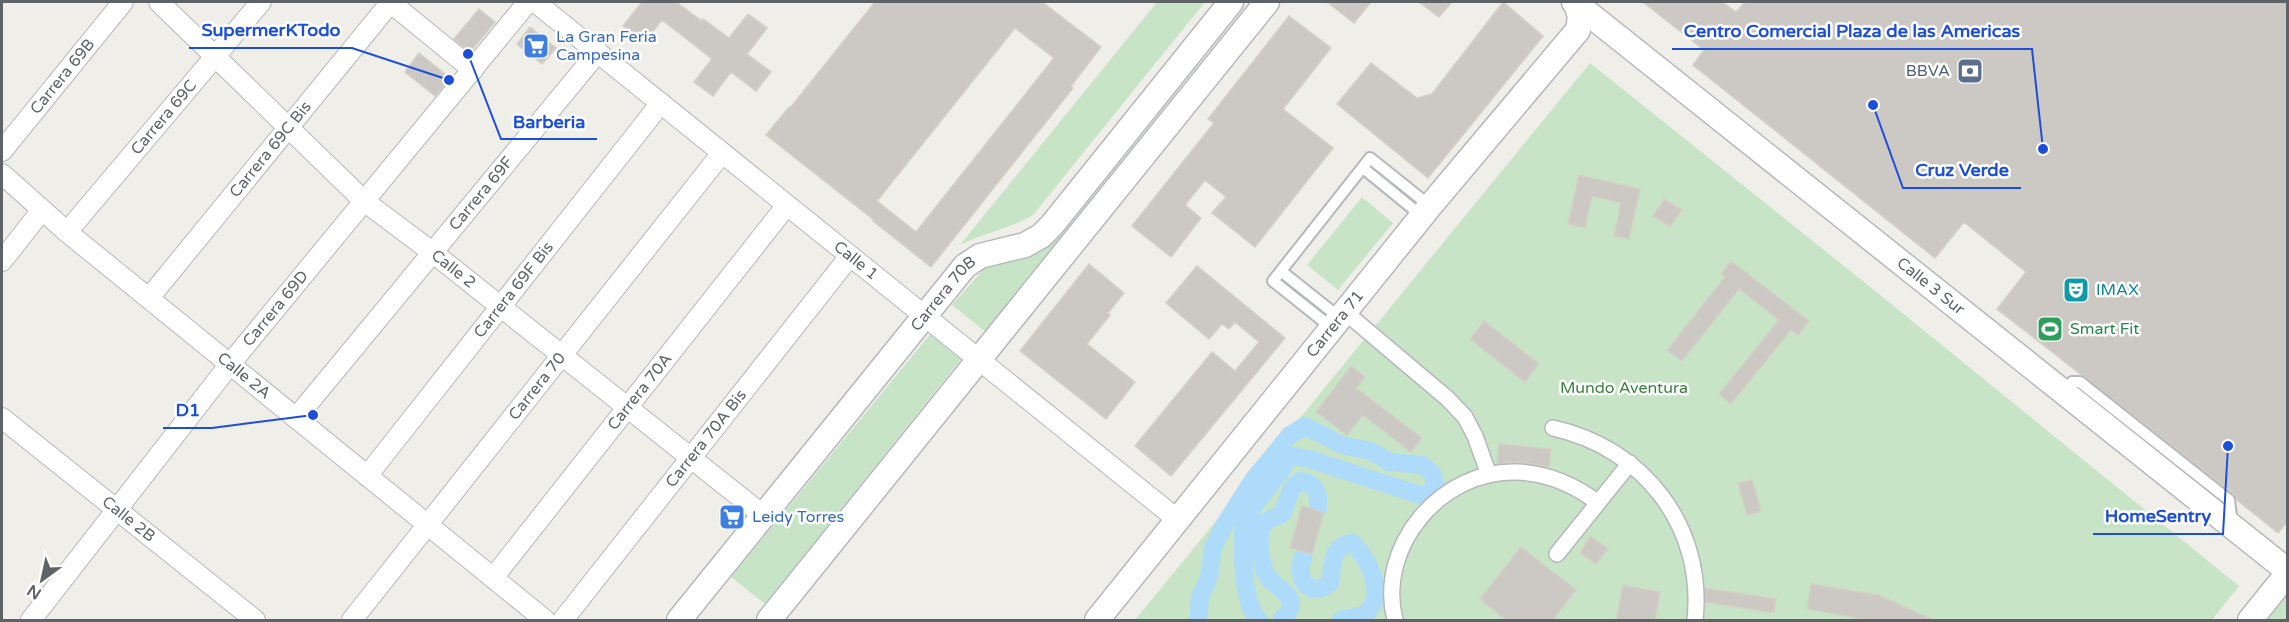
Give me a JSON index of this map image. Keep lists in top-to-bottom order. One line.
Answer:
{"streets":{"street":["Carrera 69B","Carrera 69C","Carrera 69C Bis","Carrera 69F","Calle 1","Calle 2","Calle 3 Sur","Carrera 69F Bis","Carrera 70B","Carrera 69D","Carrera 71","Calle 2A","Carrera 70","Carrera 70A","Carrera 70A Bis","Calle 2B"]},"crossings":[["Carrera 69C","Calle 2"],["Carrera 69C","Calle 2A"],["Carrera 69C Bis","Calle 2"],["Carrera 69C Bis","Calle 2A"],["Carrera 69F","Calle 1"],["Carrera 69F","Calle 2"],["Carrera 69F","Calle 2A"],["Calle 1","Carrera 69F Bis"],["Calle 1","Carrera 70B"],["Calle 1","Carrera 69D"],["Calle 1","Carrera 71"],["Calle 1","Carrera 70"],["Calle 1","Carrera 70A"],["Calle 1","Carrera 70A Bis"],["Calle 2","Carrera 69F Bis"],["Calle 2","Carrera 70B"],["Calle 2","Carrera 69D"],["Calle 2","Carrera 70"],["Calle 2","Carrera 70A"],["Calle 2","Carrera 70A Bis"],["Carrera 69F Bis","Calle 2A"],["Carrera 69D","Calle 2A"],["Carrera 69D","Calle 2B"],["Calle 2A","Carrera 70"],["Calle 2A","Carrera 70A"]],"parks":["Mundo Aventura"],"places":{"supermarket":["La Gran Feria Campesina","Leidy Torres"],"other":["Barberia","SupermerKTodo","Cruz Verde","Centro Comercial Plaza de las Americas","D1","HomeSentry"],"bank":["BBVA"],"theatre":["IMAX"],"sports":["Smart Fit"]},"north":"bottom left"}
